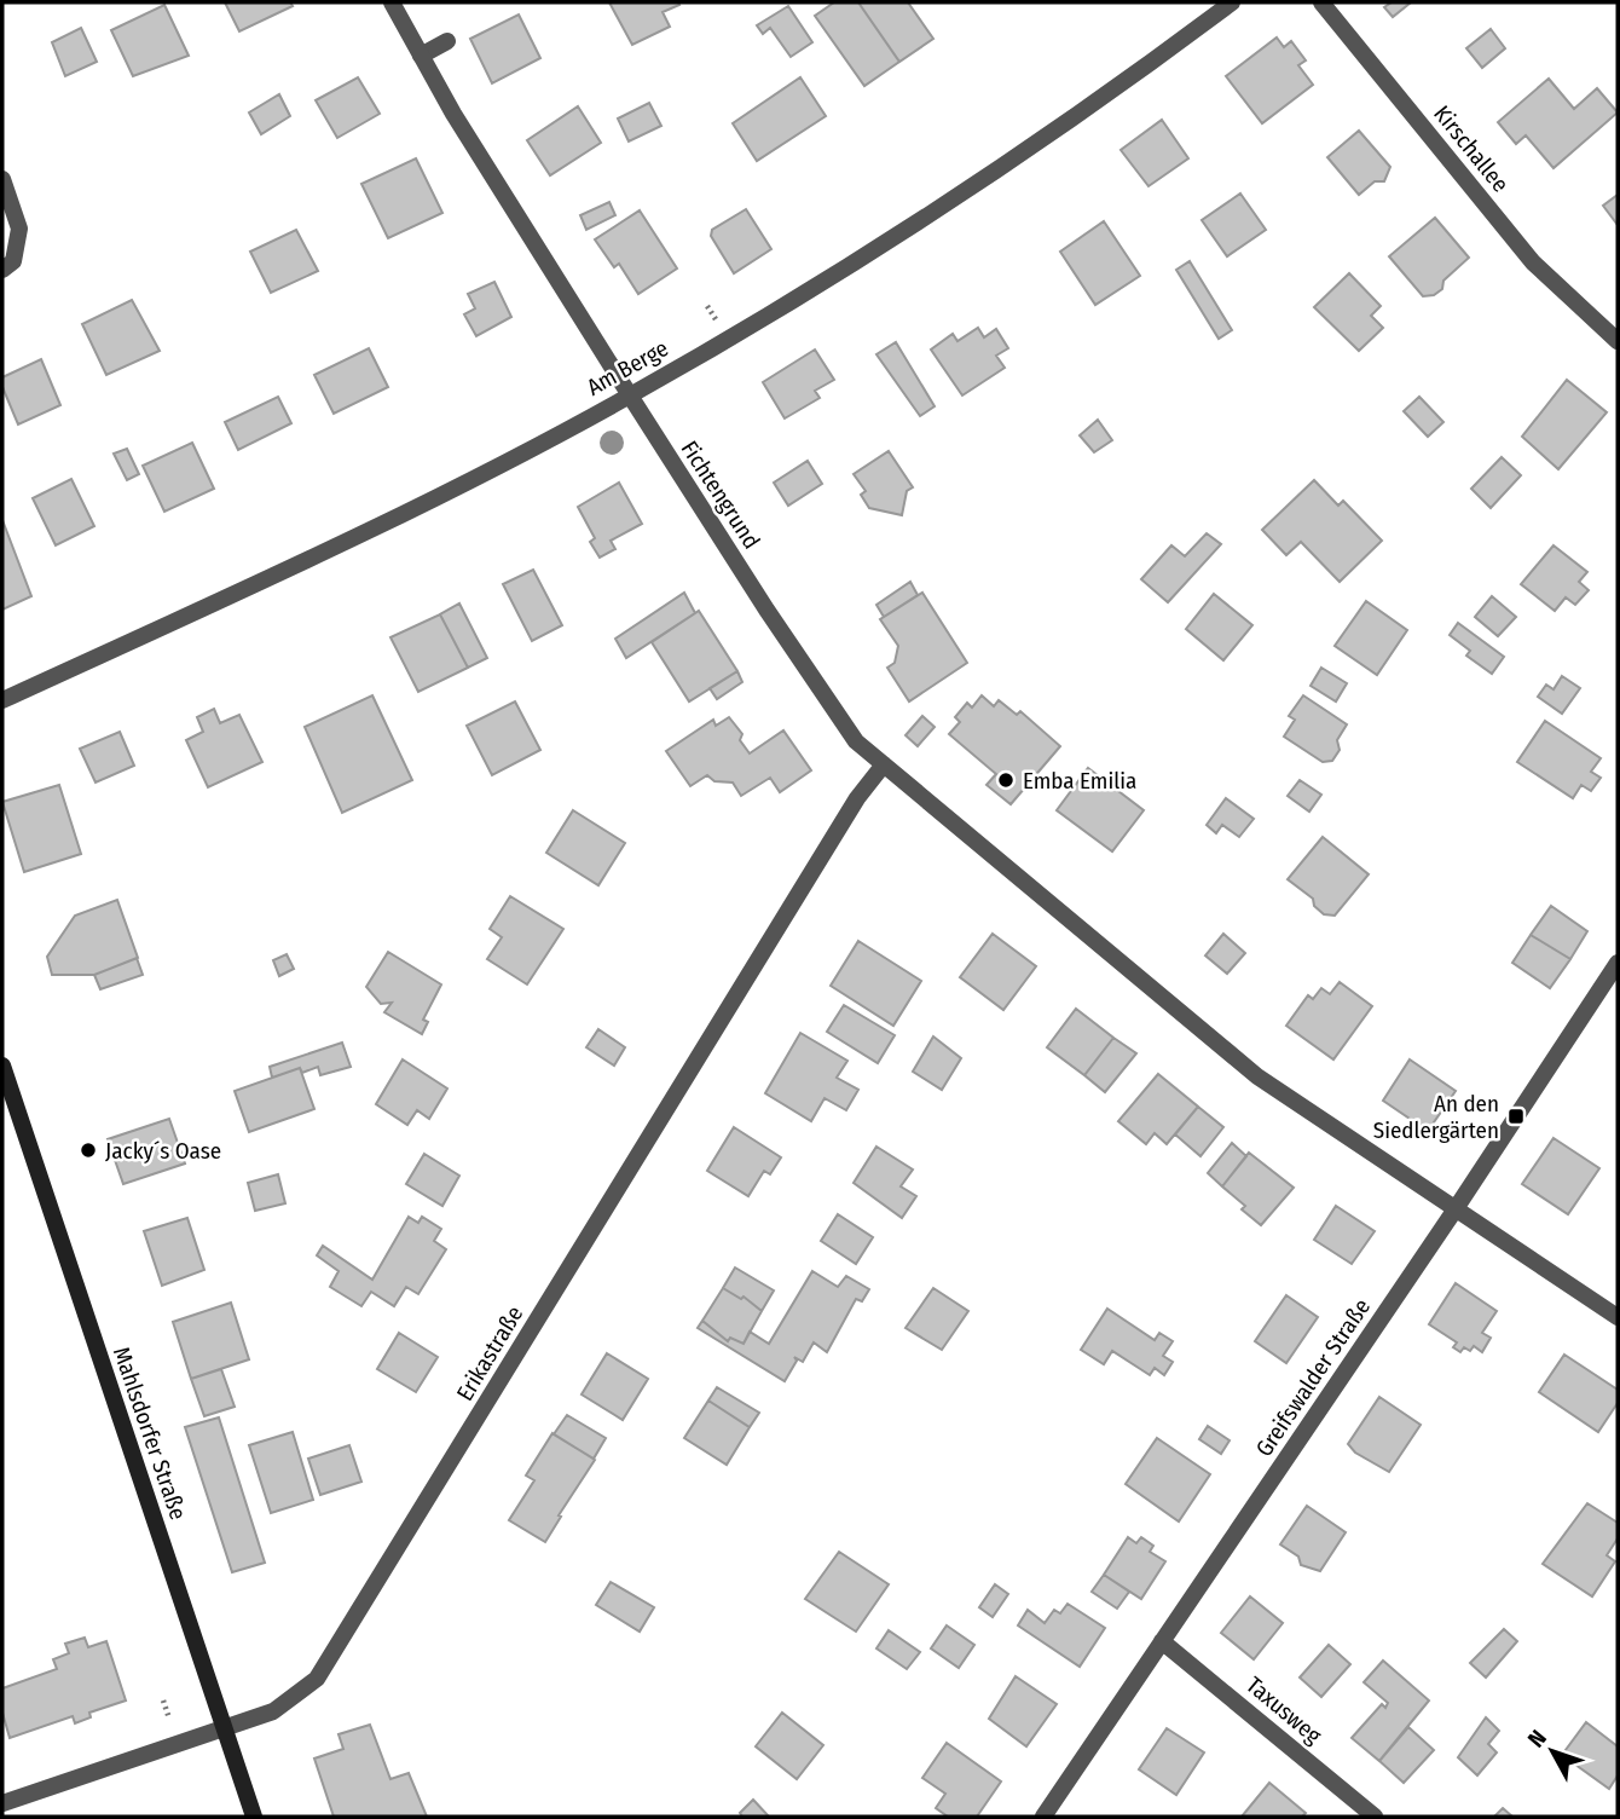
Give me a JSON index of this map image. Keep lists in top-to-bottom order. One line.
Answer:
{"streets":{"main road":["Mahlsdorfer Straße"],"street":["Kirschallee","Am Berge","Fichtengrund","Erikastraße","Greifswalder Straße","Taxusweg"]},"crossings":[["Am Berge","Fichtengrund"],["Fichtengrund","Erikastraße"],["Fichtengrund","Greifswalder Straße"],["Erikastraße","Mahlsdorfer Straße"],["Greifswalder Straße","Taxusweg"]],"places":{"other":["Emba Emilia","Jacky´s Oase"],"transit":["An den Siedlergärten"]},"north":"top left"}
